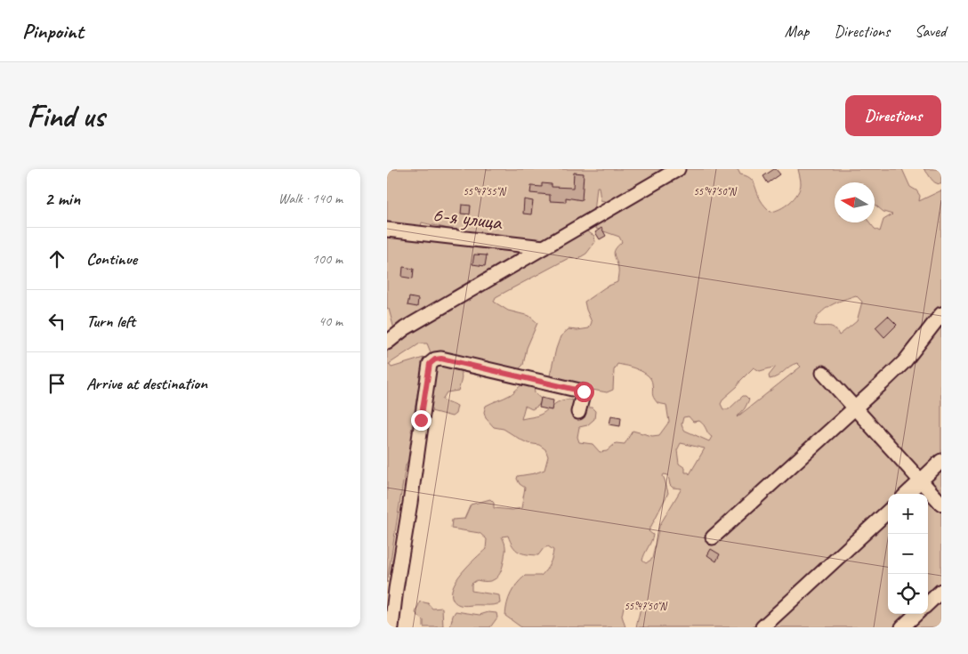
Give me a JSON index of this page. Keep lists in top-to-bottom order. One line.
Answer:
{"streets":{"street":["6-я улица"]},"north":"left","page":{"header":"Pinpoint","nav":["Map","Directions","Saved"],"buttons":"Directions","title":"Find us","heading":["2 min","Walk · 140 m"],"list":[["Continue","100 m"],["Turn left","40 m"],"Arrive at destination"],"map_buttons":["+","−"]},"coordinates":["55°47'55\"N","55°47'50\"N"]}
